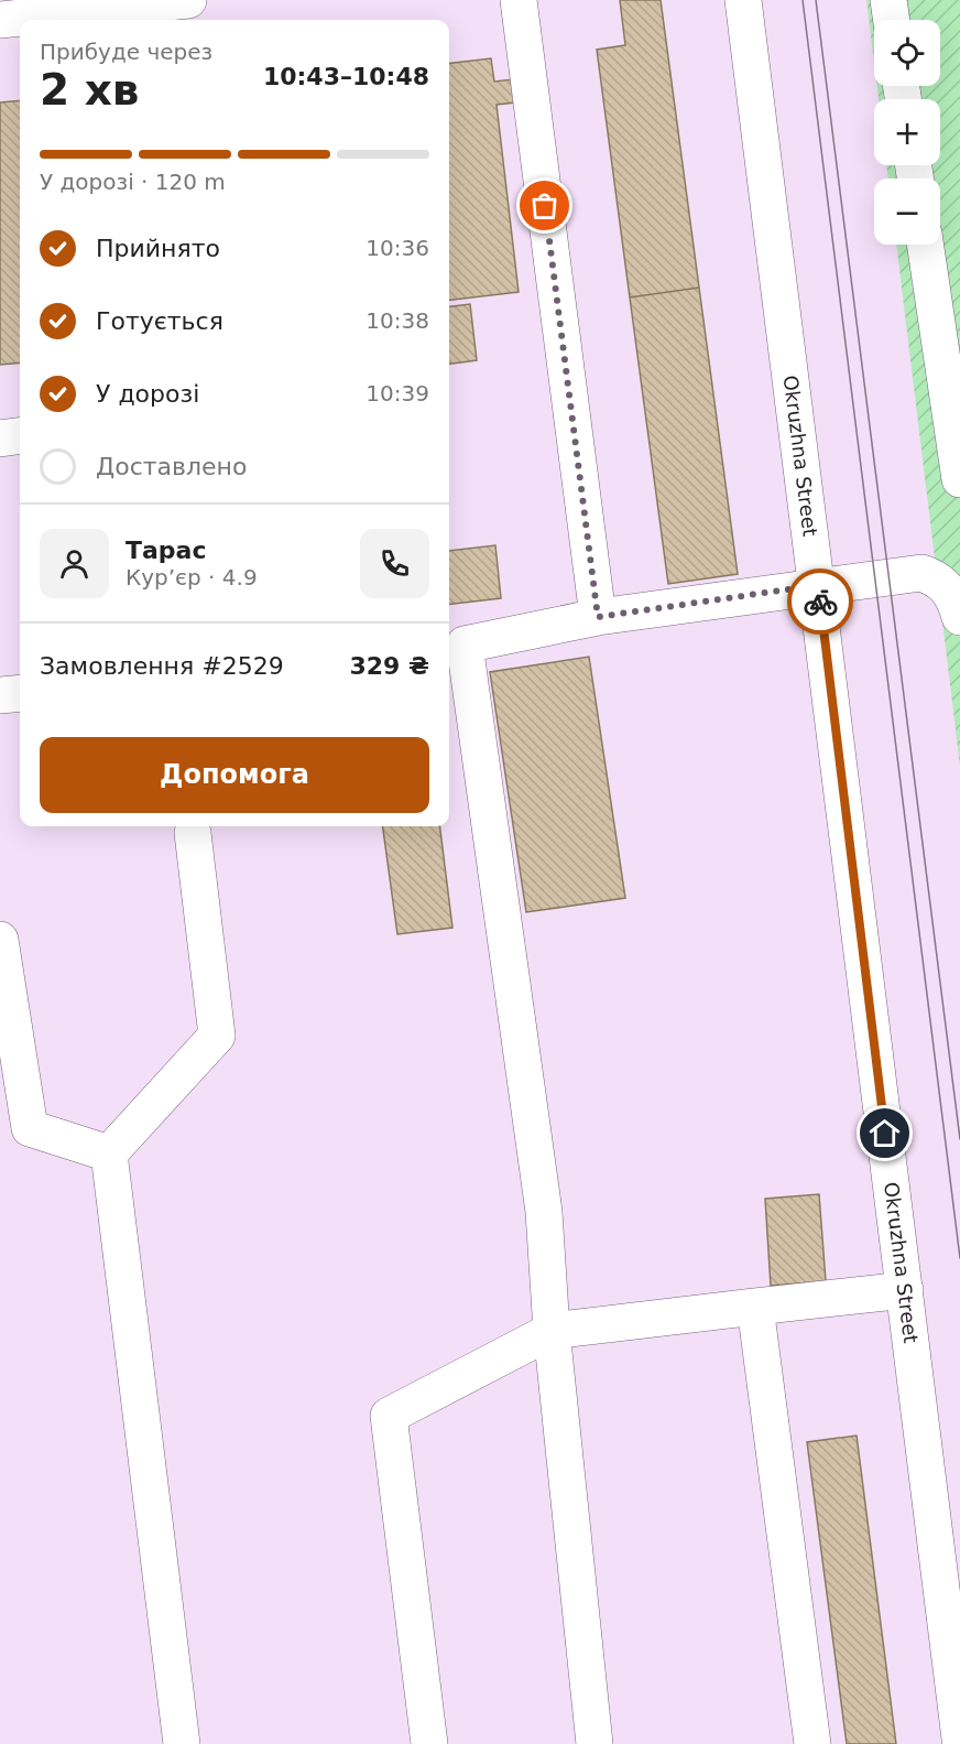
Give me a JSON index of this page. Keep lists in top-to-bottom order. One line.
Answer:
{"streets":{"main road":["Okruzhna Street"]},"page":{"map_buttons":["+","−"],"heading":["2 хв","Прибуде через","10:43–10:48"],"panel":["Тарас","Кур’єр · 4.9","Замовлення #2529","329 ₴"],"bar":"У дорозі · 120 m","list":[["Прийнято","10:36"],["Готується","10:38"],["У дорозі","10:39"],"Доставлено"],"buttons":"Допомога"}}
